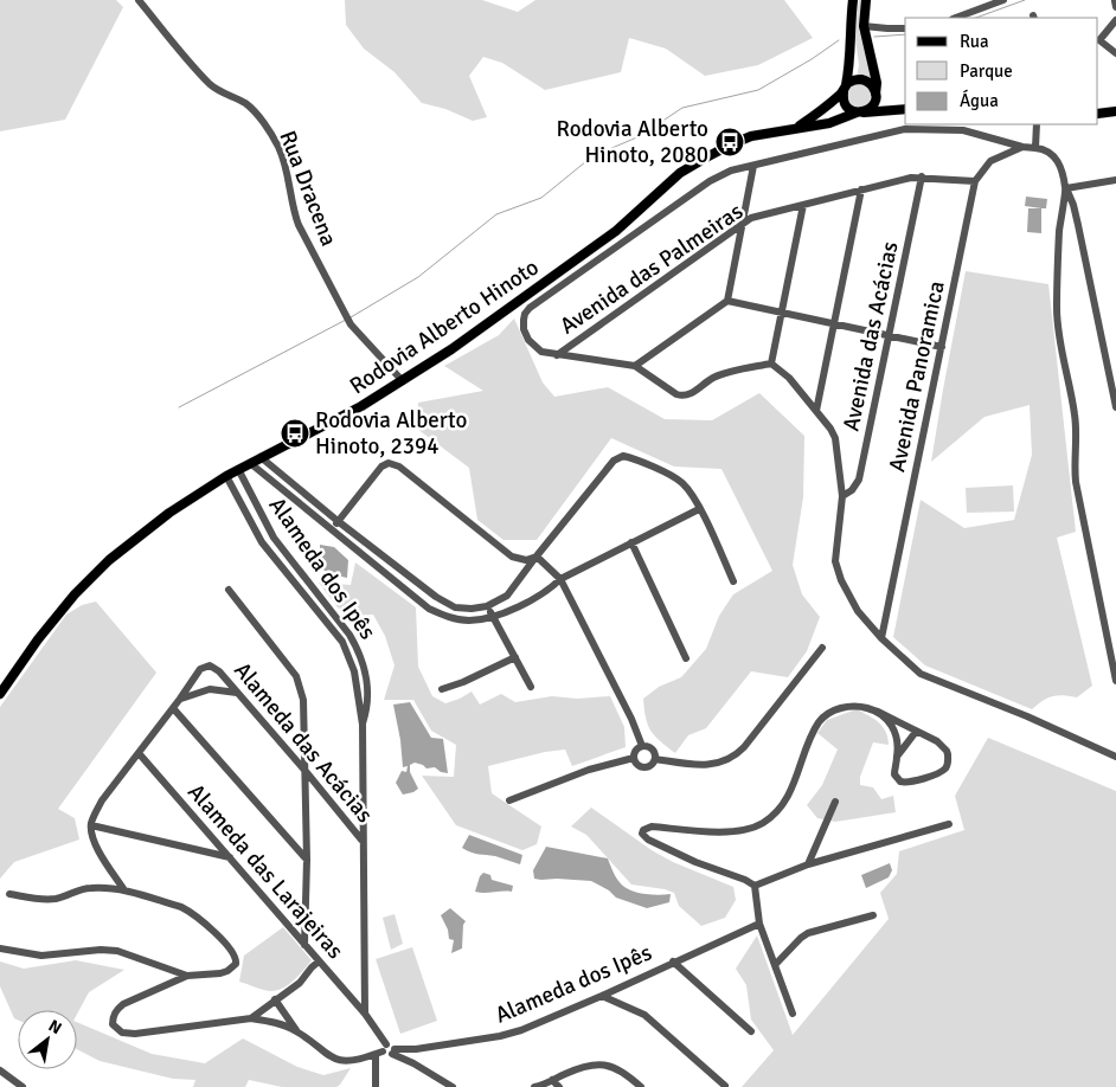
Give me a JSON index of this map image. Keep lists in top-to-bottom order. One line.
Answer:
{"streets":{"main road":["Rodovia Alberto Hinoto"],"street":["Rua Dracena","Avenida das Palmeiras","Avenida das Acácias","Avenida Panoramica","Alameda dos Ipês","Alameda das Acácias","Alameda das Larajeiras"]},"crossings":[["Rua Dracena","Rodovia Alberto Hinoto"],["Avenida das Palmeiras","Avenida das Acácias"],["Avenida das Palmeiras","Avenida Panoramica"],["Rodovia Alberto Hinoto","Alameda dos Ipês"],["Alameda dos Ipês","Alameda das Acácias"],["Alameda dos Ipês","Alameda das Larajeiras"],["Alameda das Acácias","Alameda das Larajeiras"]],"places":{"bus stop":["Rodovia Alberto Hinoto, 2080","Rodovia Alberto Hinoto, 2394"]},"legend":["Rua","Parque","Água"],"north":"top right"}
